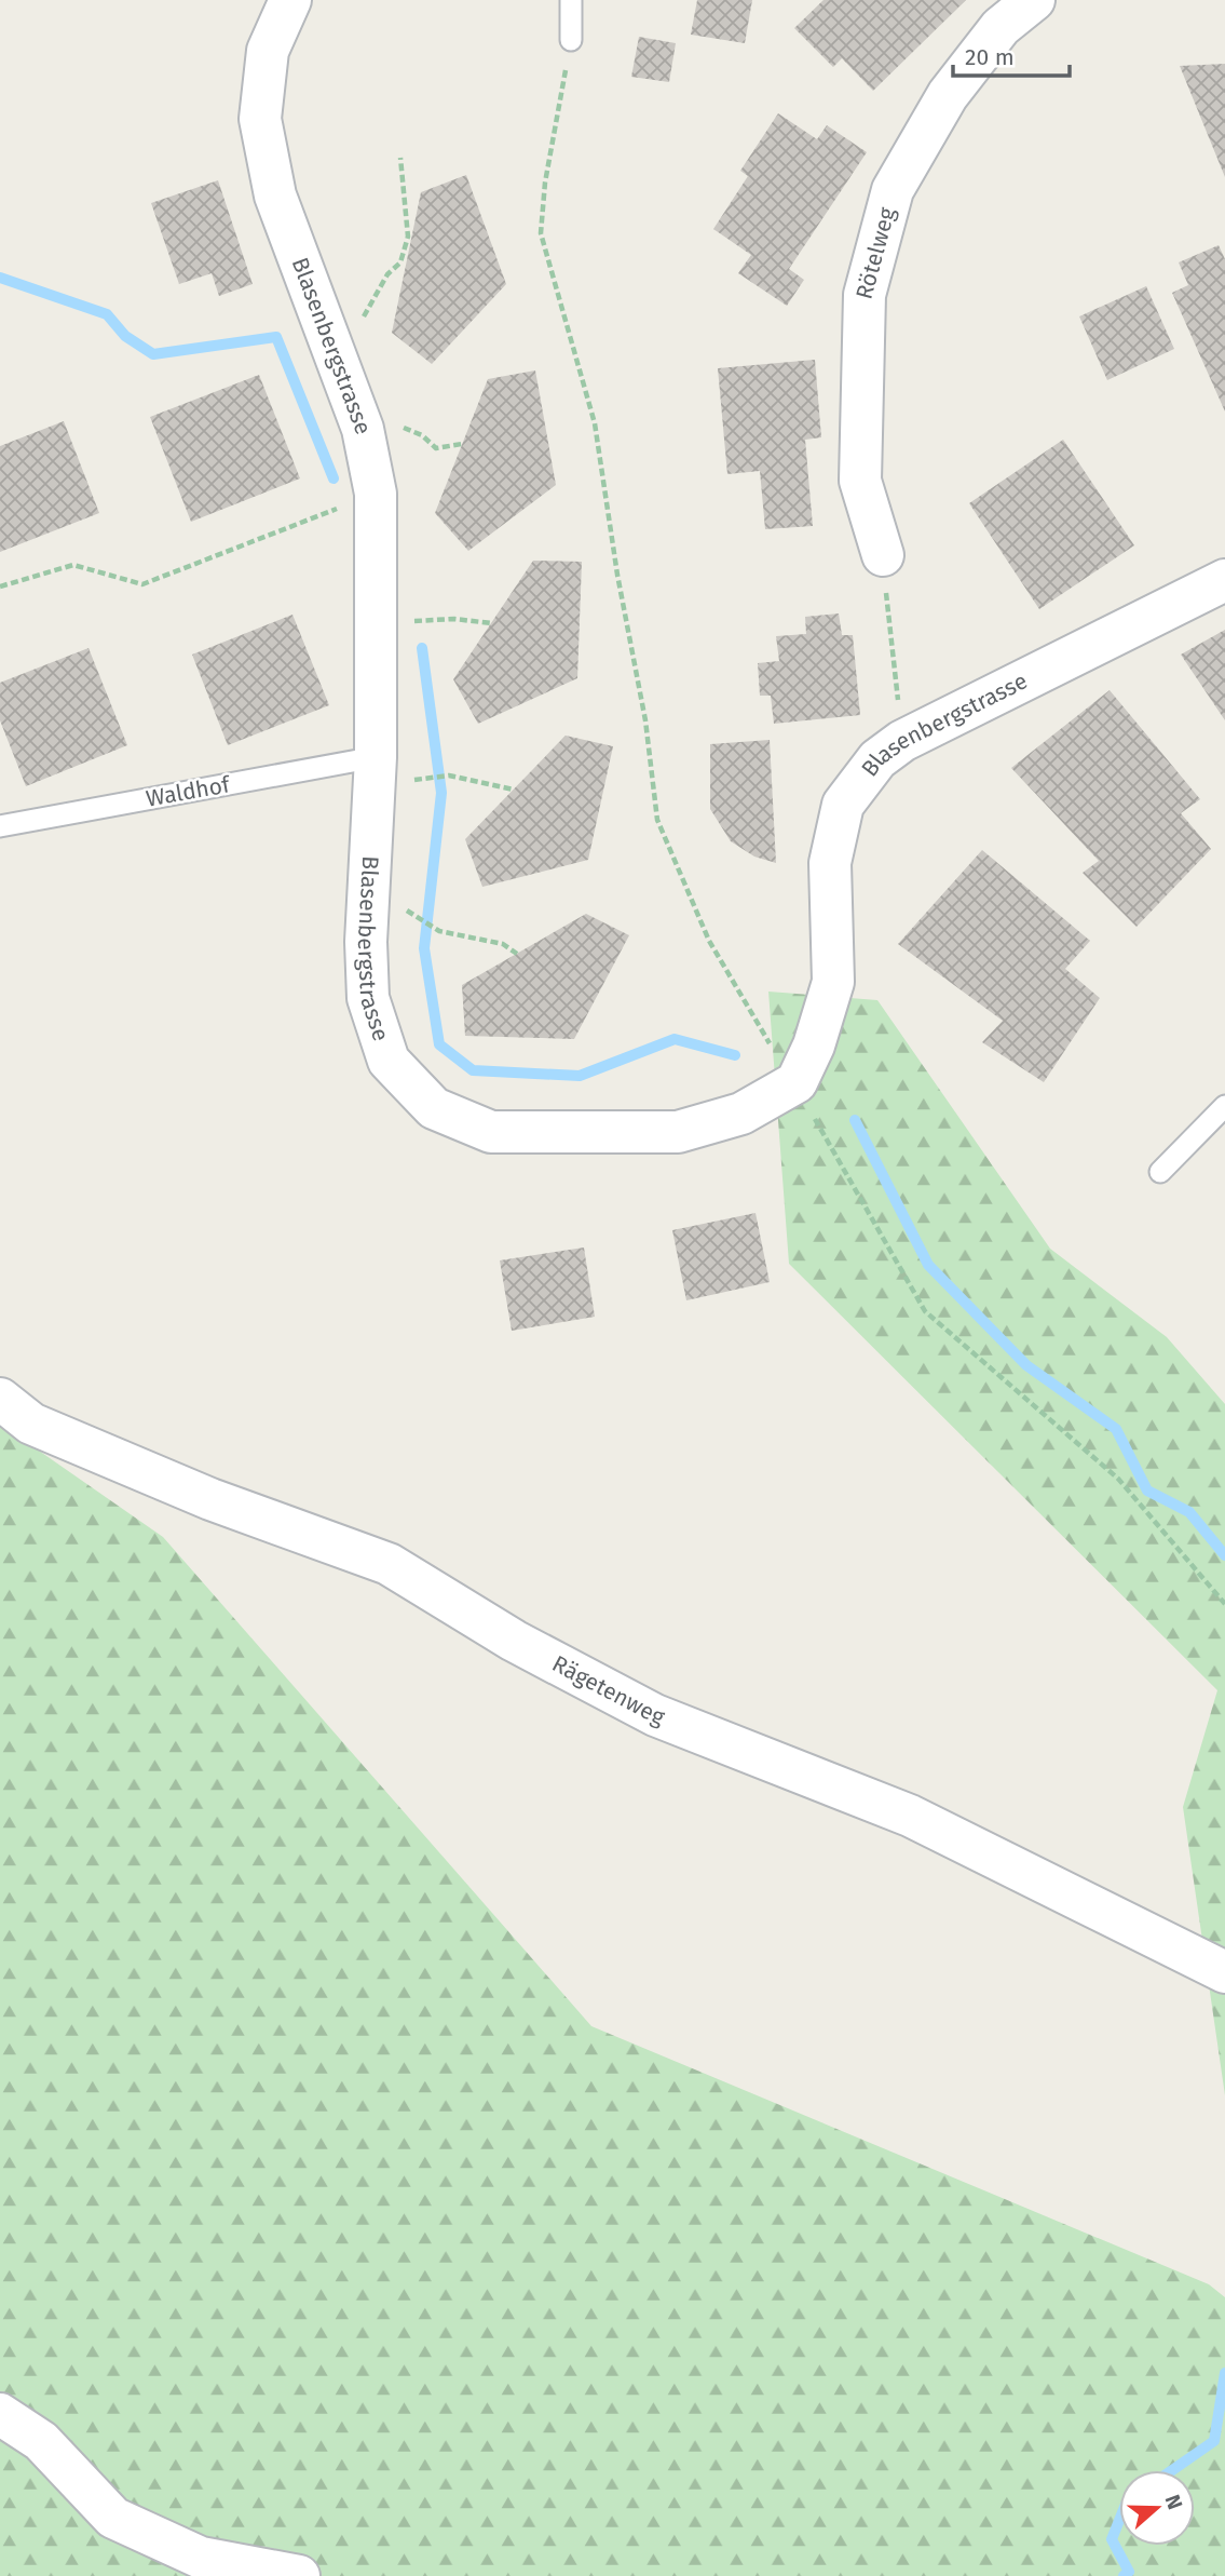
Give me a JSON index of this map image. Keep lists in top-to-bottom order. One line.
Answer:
{"streets":{"street":["Rötelweg","Blasenbergstrasse","Rägetenweg"],"lane":["Waldhof"]},"crossings":[["Blasenbergstrasse","Waldhof"]],"scale_bar":"20 m","north":"right"}
